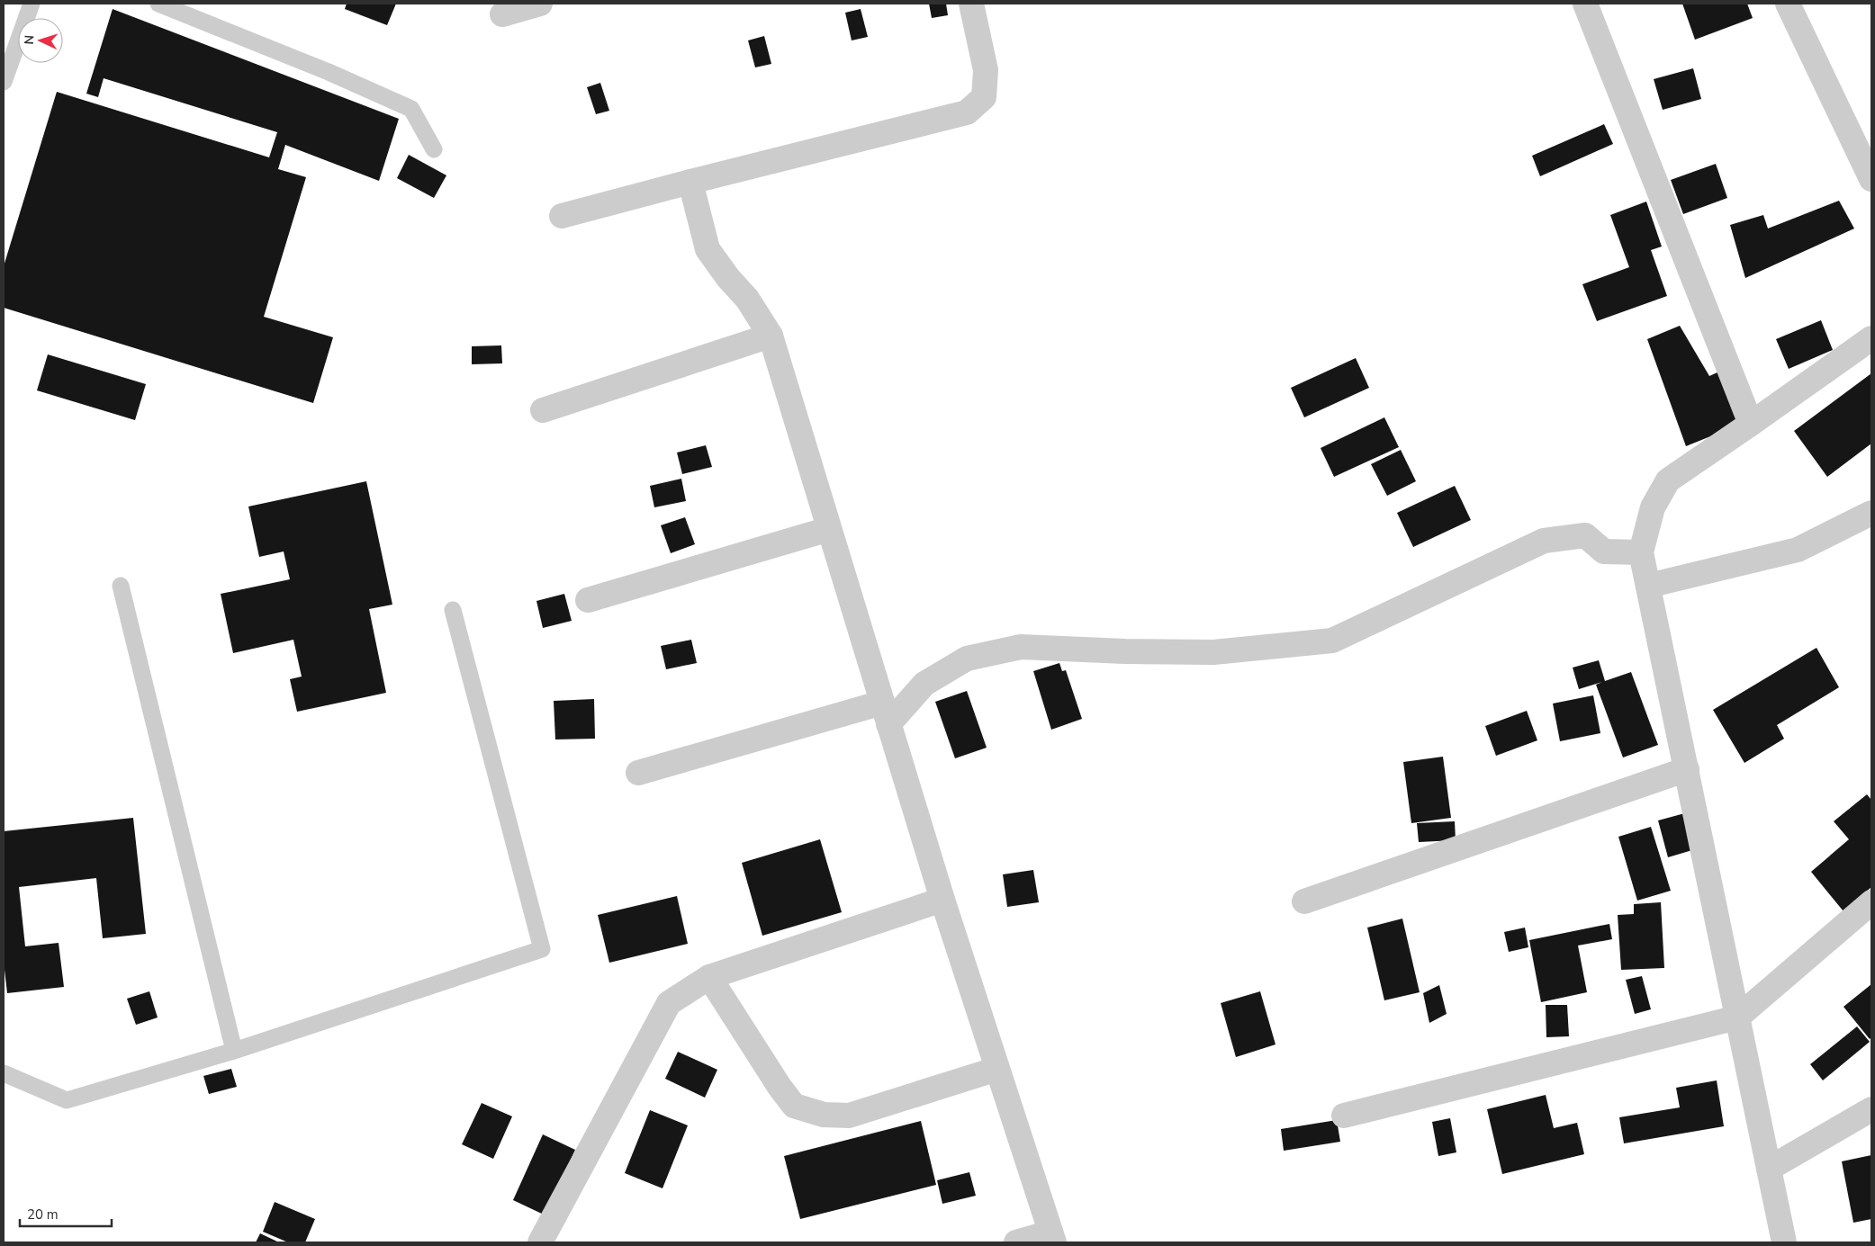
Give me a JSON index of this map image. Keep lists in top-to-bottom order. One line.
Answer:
{"scale_bar":"20 m","north":"left"}
